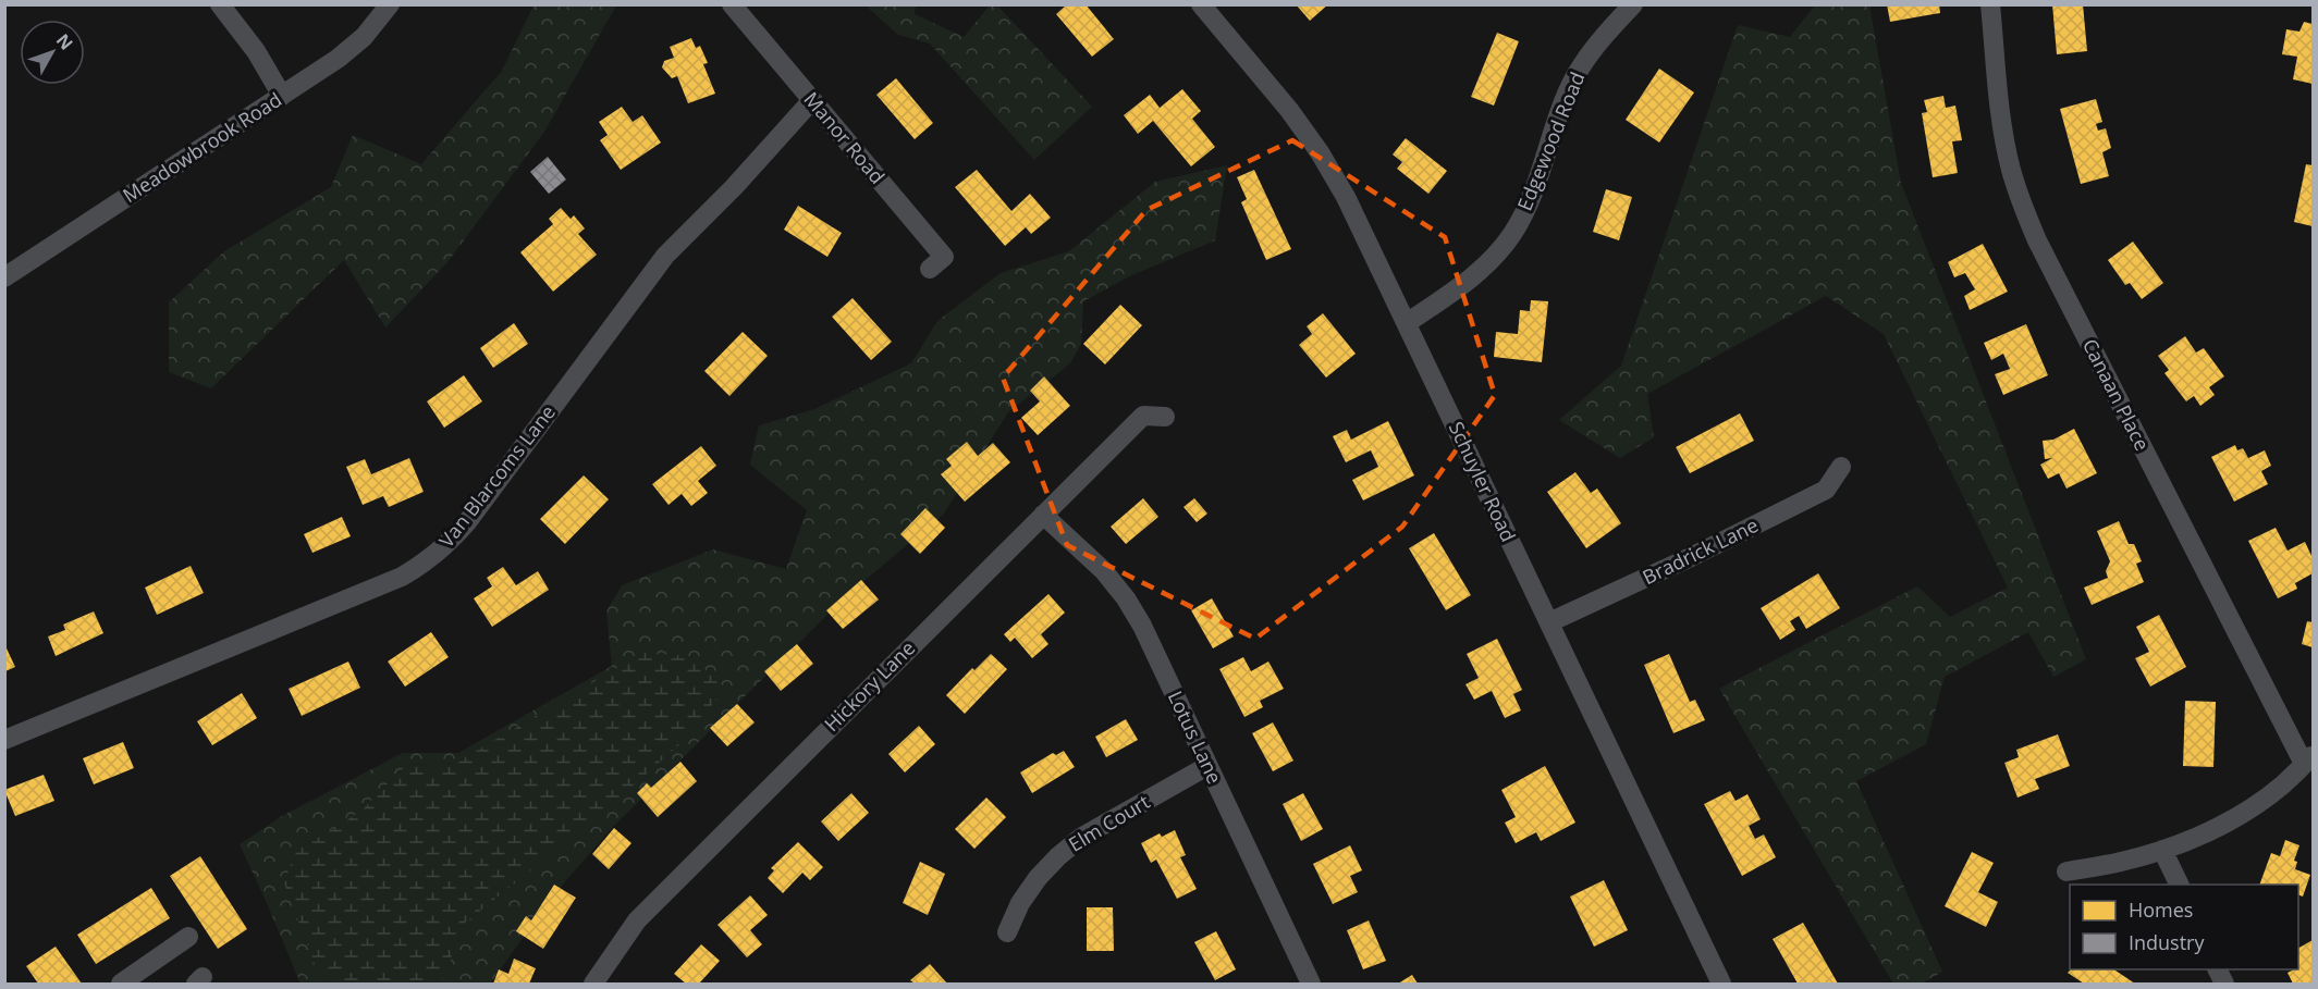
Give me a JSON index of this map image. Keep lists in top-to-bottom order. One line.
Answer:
{"streets":{"street":["Manor Road","Edgewood Road","Meadowbrook Road","Canaan Place","Van Blarcoms Lane","Schuyler Road","Bradrick Lane","Hickory Lane","Lotus Lane","Elm Court"]},"crossings":[["Manor Road","Van Blarcoms Lane"],["Edgewood Road","Schuyler Road"],["Schuyler Road","Bradrick Lane"],["Hickory Lane","Lotus Lane"],["Lotus Lane","Elm Court"]],"legend":["Homes","Industry"],"north":"top right"}
